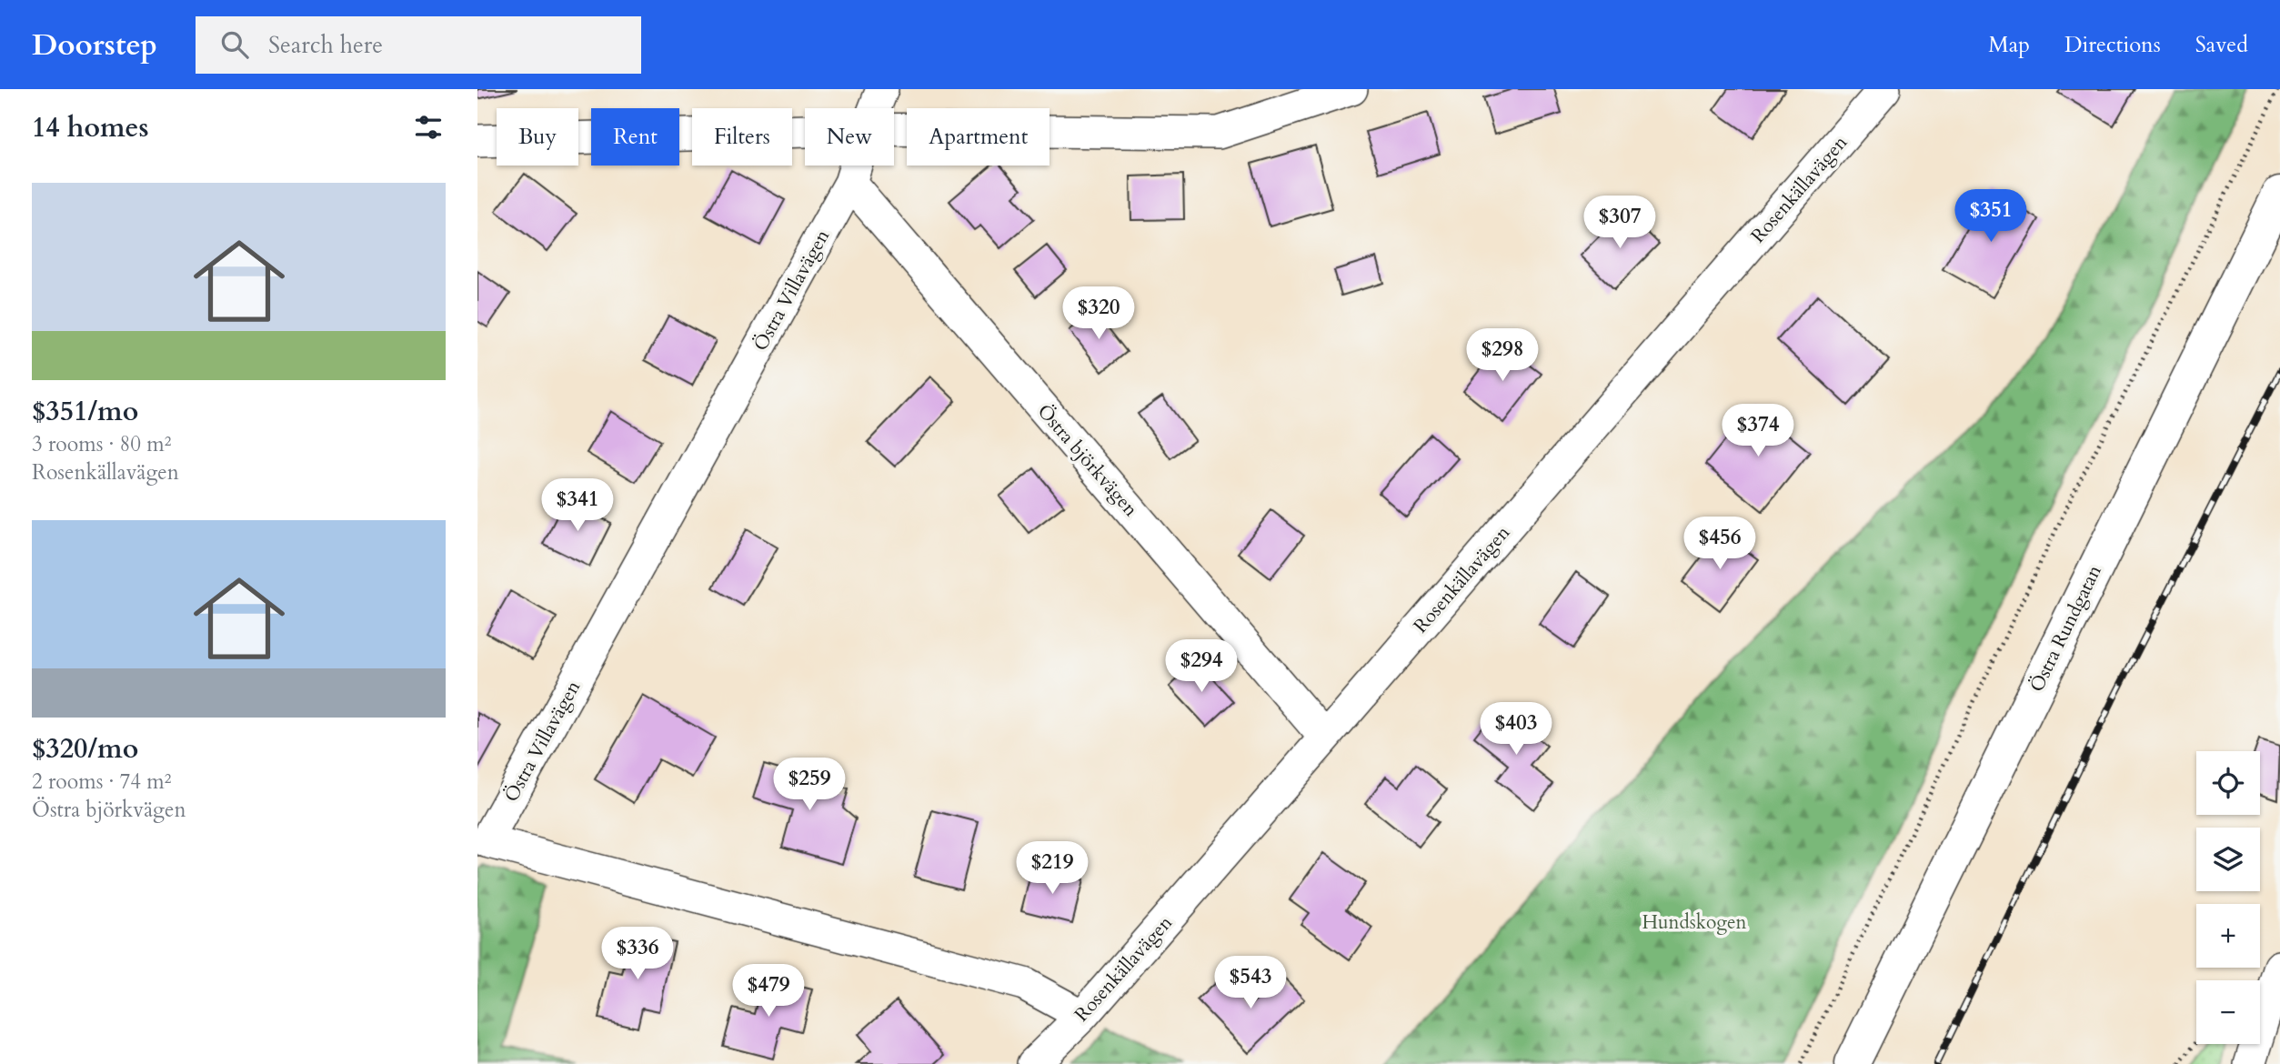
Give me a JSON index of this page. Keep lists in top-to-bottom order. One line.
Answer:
{"streets":{"main road":["Östra Rundgatan"],"street":["Rosenkällavägen","Östra Villavägen","Östra björkvägen"]},"crossings":[["Rosenkällavägen","Östra Villavägen"],["Rosenkällavägen","Östra björkvägen"],["Östra Villavägen","Östra björkvägen"]],"parks":["Hundskogen"],"page":{"header":"Doorstep","search":"Search here","nav":["Map","Directions","Saved"],"heading":"14 homes","chip":["Buy","Rent","Filters","New","Apartment"],"list":[{"name":"$351/mo","note":"3 rooms · 80 m² · Rosenkällavägen"},{"name":"$320/mo","note":"2 rooms · 74 m² · Östra björkvägen"}],"price":["$351","$307","$320","$298","$374","$341","$456","$294","$403","$259","$219","$336","$543","$479"],"map_buttons":["+","−"]}}
